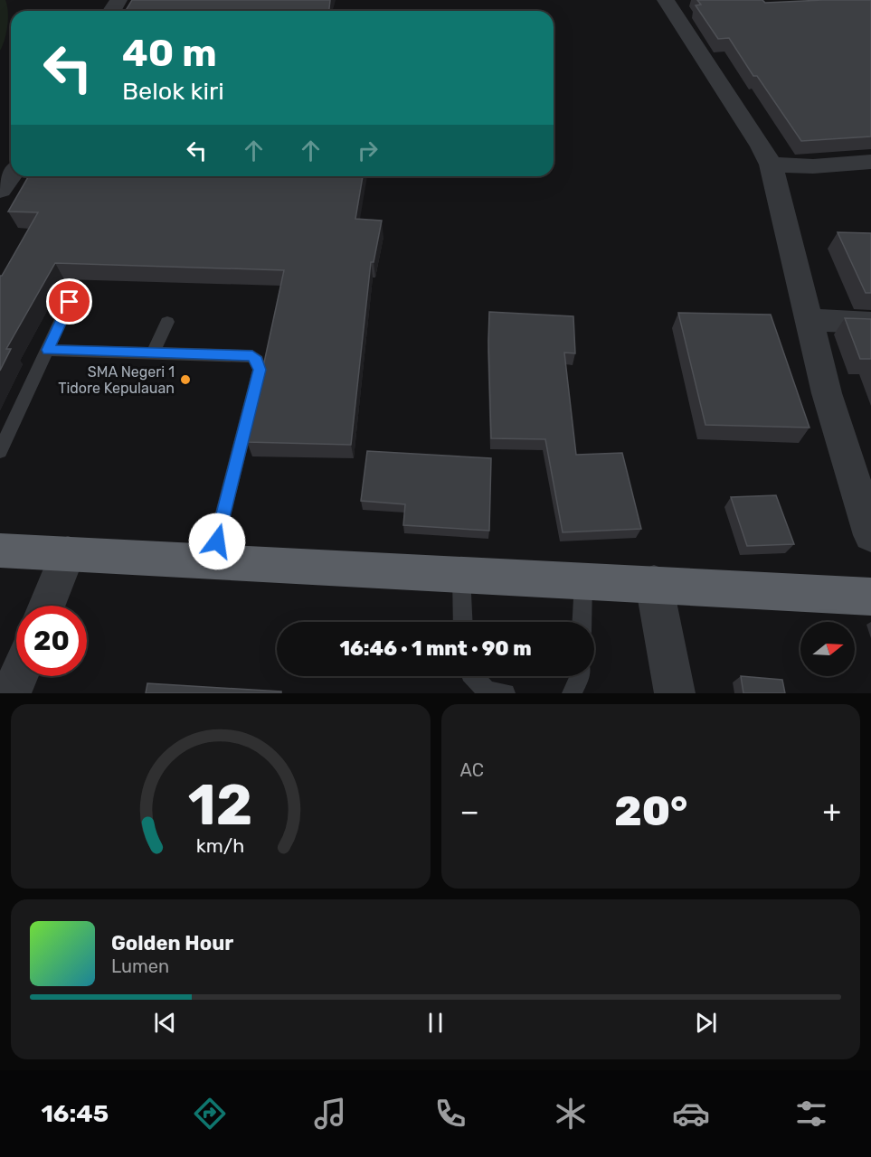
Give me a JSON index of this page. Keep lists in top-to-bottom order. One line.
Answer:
{"places":["SMA Negeri 1 Tidore Kepulauan"],"north":"right","page":{"turn":["40 m","Belok kiri"],"limit":"20","trip":"16:46 · 1 mnt · 90 m","tile":"AC","heat":["−","20°","+"],"song":["Golden Hour","Lumen"],"tabs":"16:45","gauge":["12","km/h"]}}
